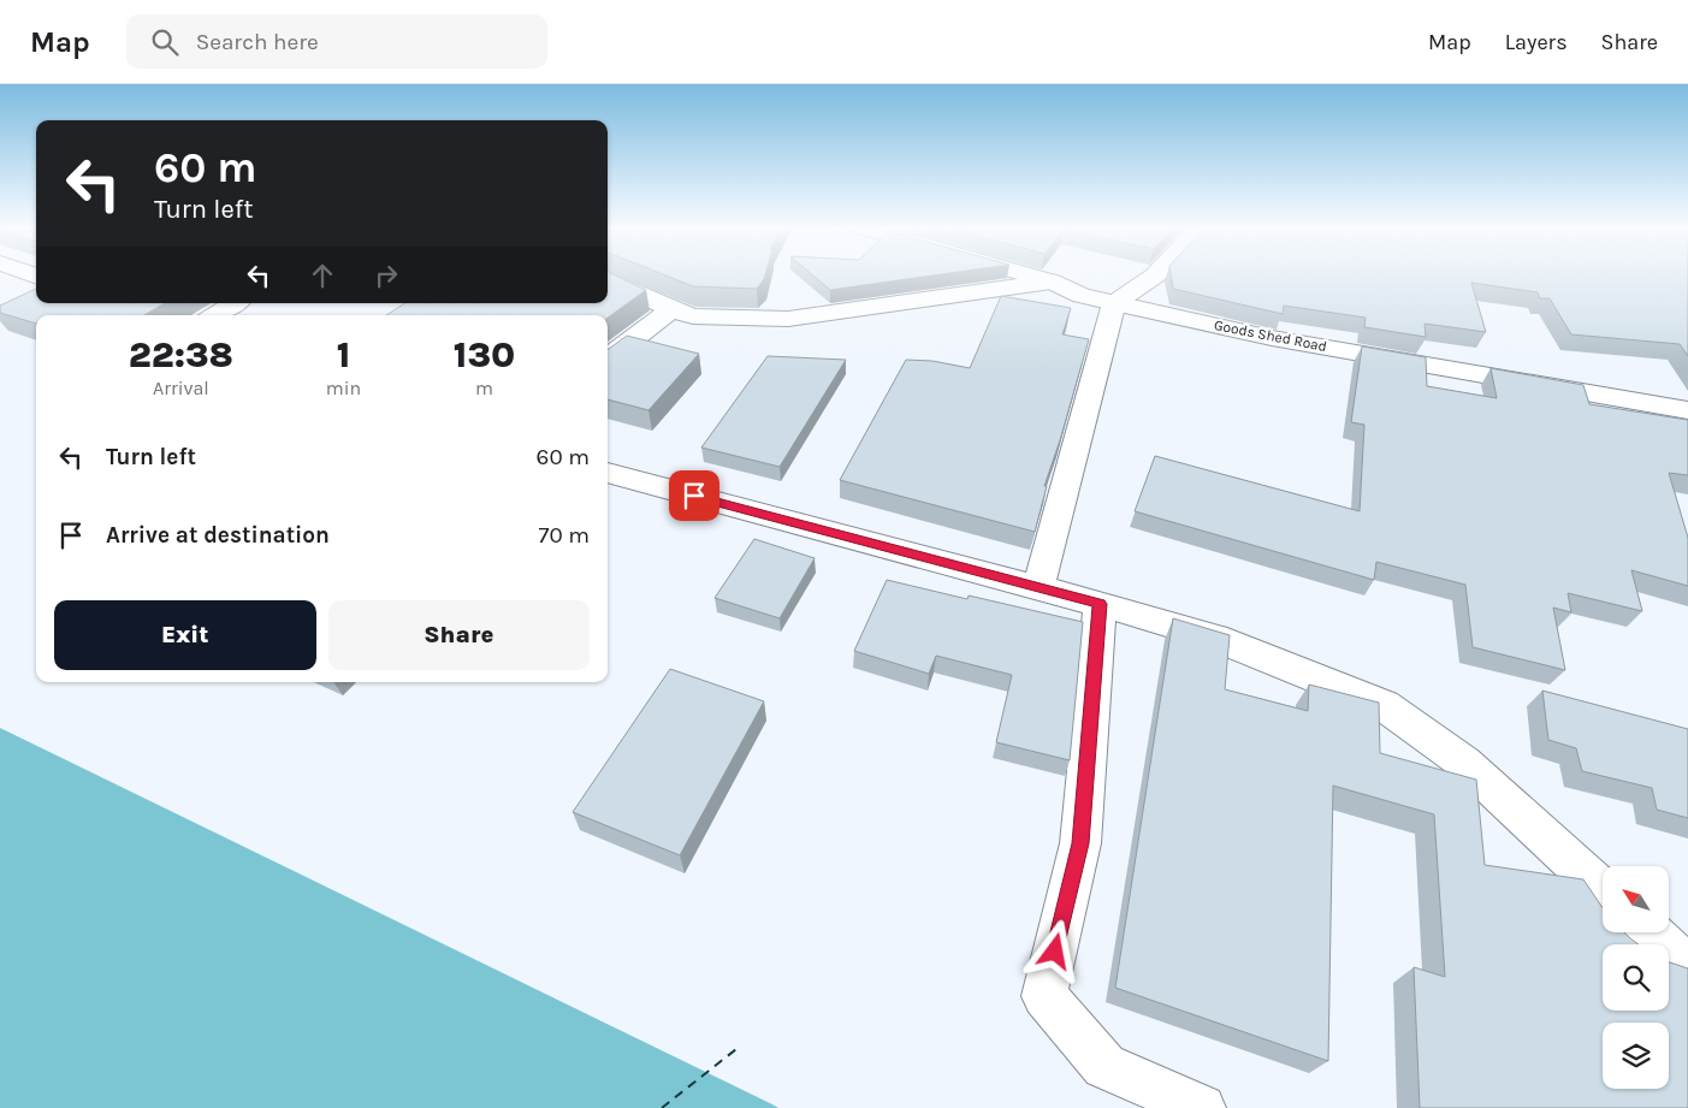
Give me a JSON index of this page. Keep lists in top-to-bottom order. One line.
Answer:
{"streets":{"street":["Goods Shed Road"]},"north":"top left","page":{"header":"Map","search":"Search here","nav":["Map","Layers","Share"],"turn":["60 m","Turn left"],"eta":["22:38","Arrival","1","min","130","m"],"list":[{"name":"Turn left","value":"60 m"},{"name":"Arrive at destination","value":"70 m"}],"buttons":["Exit","Share"]}}
